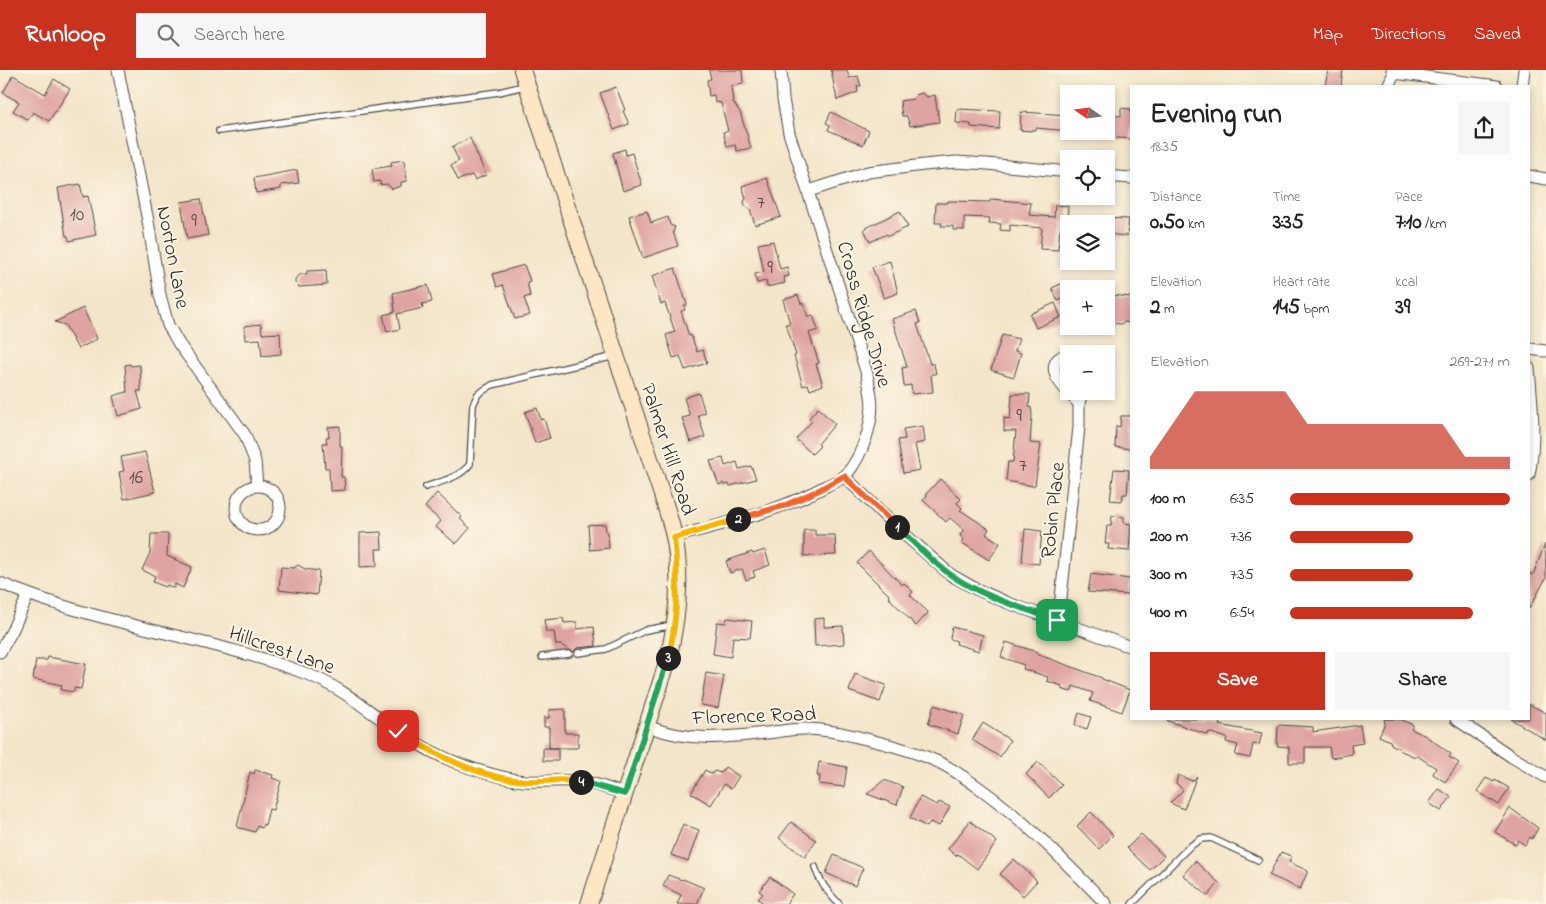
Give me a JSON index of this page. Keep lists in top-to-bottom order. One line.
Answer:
{"streets":{"main road":["Palmer Hill Road"],"street":["Norton Lane","Cross Ridge Drive","Robin Place","Hillcrest Lane","Florence Road"]},"crossings":[["Cross Ridge Drive","Palmer Hill Road"],["Palmer Hill Road","Hillcrest Lane"],["Palmer Hill Road","Florence Road"]],"house_numbers":["7","10","9","9","9","7","16"],"north":"left","page":{"header":"Runloop","search":"Search here","nav":["Map","Directions","Saved"],"map_buttons":["+","−"],"heading":["Evening run","18:35"],"stats":[["Distance","0.50 km"],["Time","3:35"],["Pace","7:10 /km"],["Elevation","2 m"],["Heart rate","145 bpm"],["kcal","39"]],"chart":["Elevation","269–271 m"],"list":[{"name":"100 m","note":"6:35"},{"name":"200 m","note":"7:36"},{"name":"300 m","note":"7:35"},{"name":"400 m","note":"6:54"}],"pins":["2","1","3","4"],"buttons":["Save","Share"]}}
